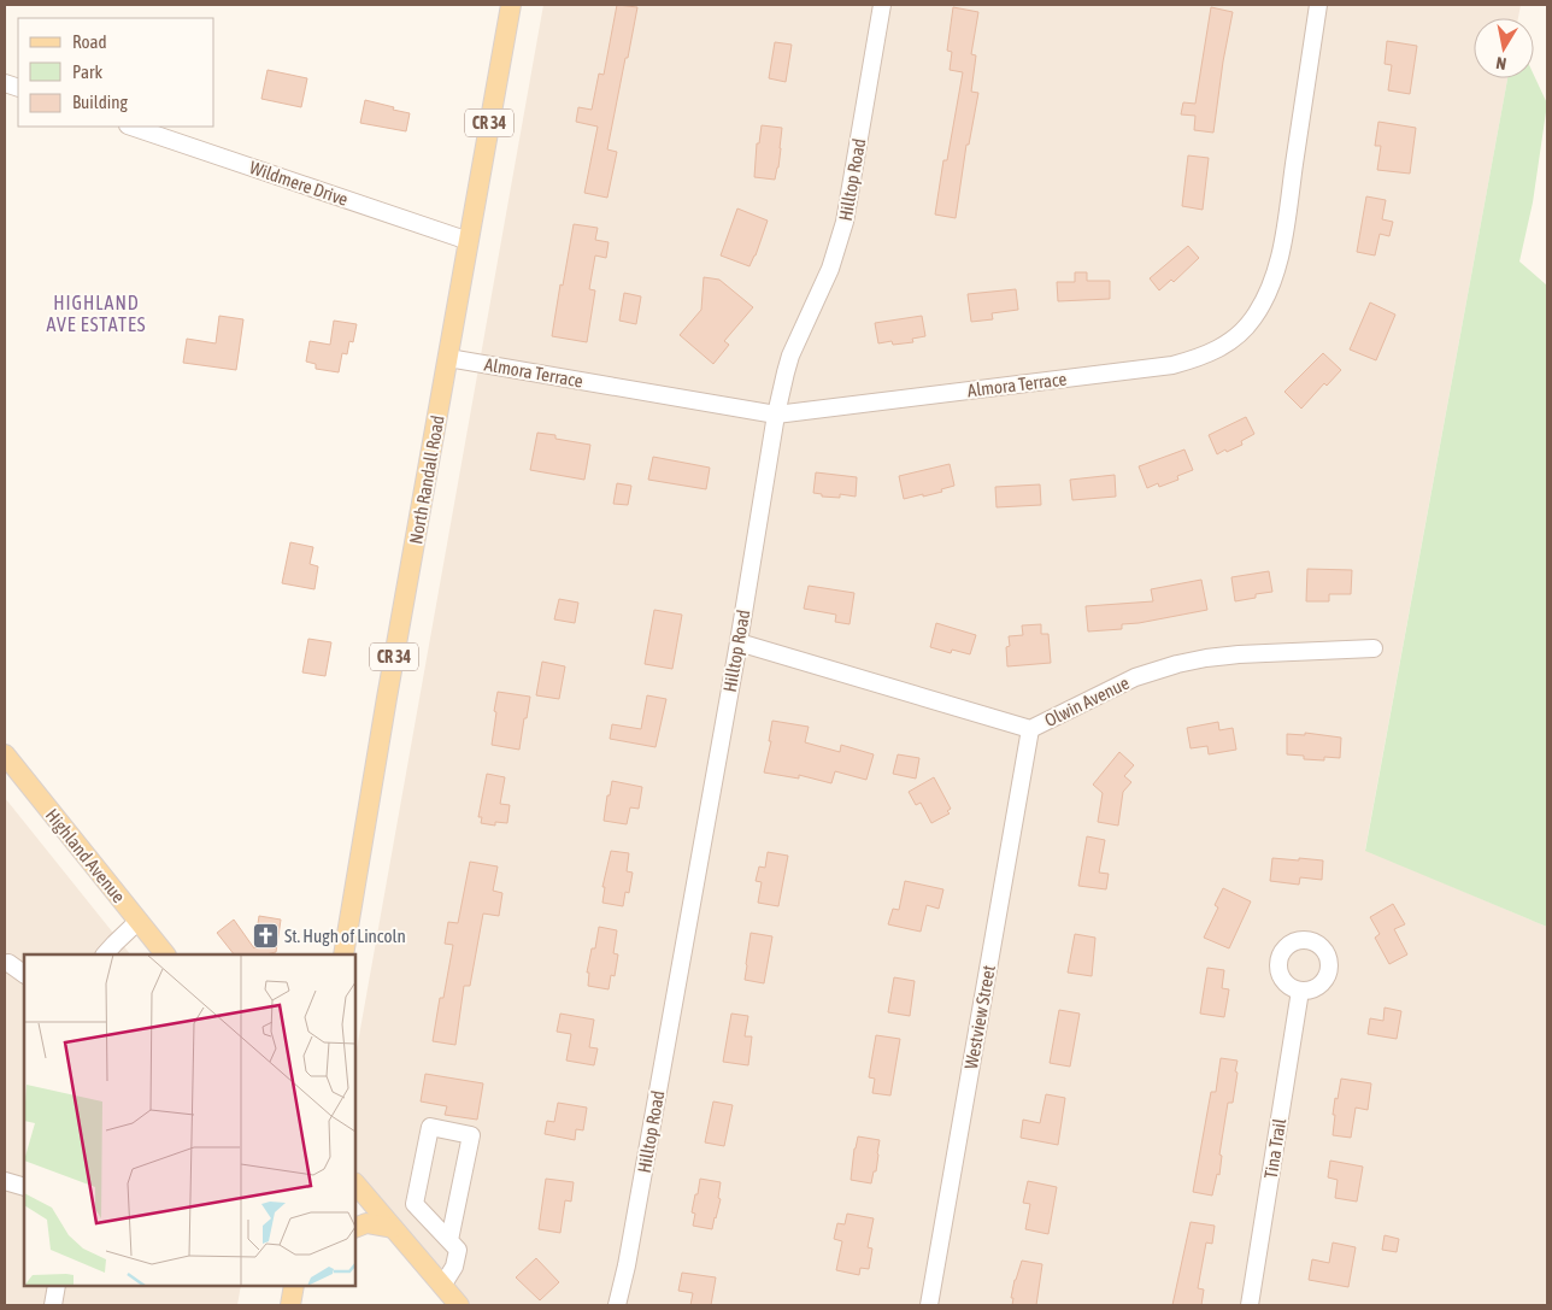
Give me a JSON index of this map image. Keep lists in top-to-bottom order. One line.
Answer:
{"streets":{"main road":["CR 34","North Randall Road","Highland Avenue"],"street":["Hilltop Road","Wildmere Drive","Almora Terrace","Olwin Avenue","Westview Street","Tina Trail"]},"crossings":[["Hilltop Road","Almora Terrace"],["Hilltop Road","Olwin Avenue"],["Wildmere Drive","North Randall Road"],["Almora Terrace","North Randall Road"],["Olwin Avenue","Westview Street"]],"districts":["HIGHLAND AVE ESTATES"],"places":{"church":["St. Hugh of Lincoln"]},"legend":["Road","Park","Building"],"north":"bottom"}
